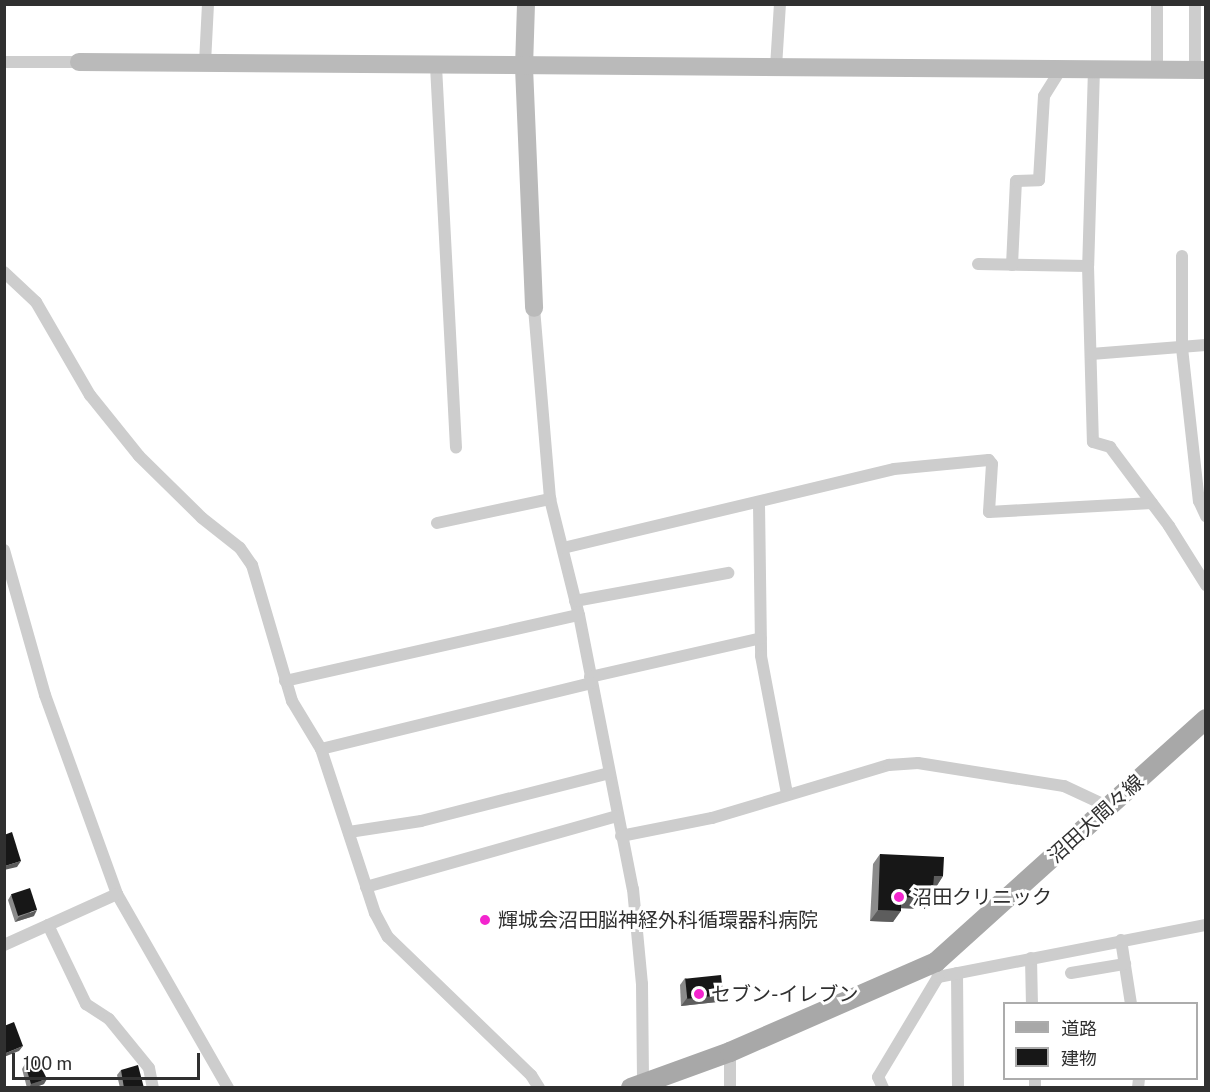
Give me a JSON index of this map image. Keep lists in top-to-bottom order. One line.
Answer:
{"streets":{"main road":["沼田大間々線"]},"places":["沼田クリニック","輝城会沼田脳神経外科循環器科病院","セブン-イレブン"],"legend":["道路","建物"],"scale_bar":"100 m"}
